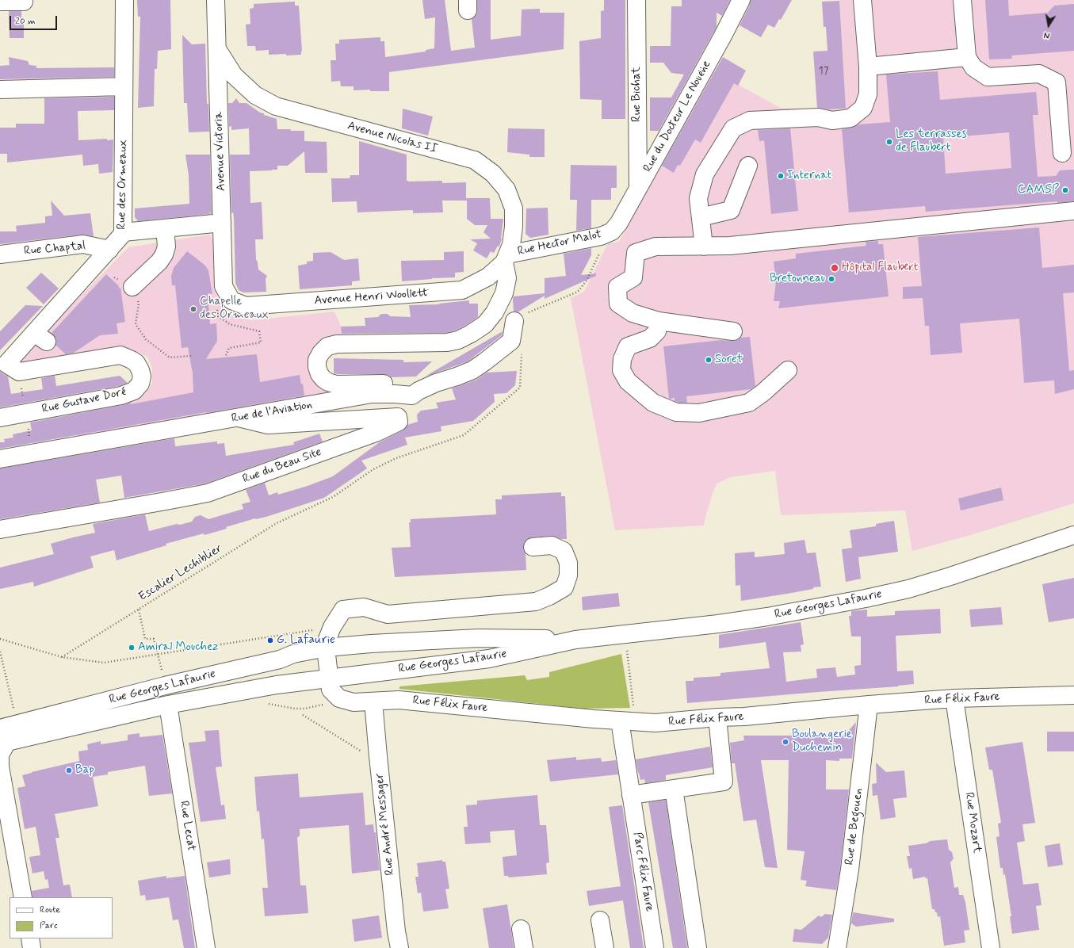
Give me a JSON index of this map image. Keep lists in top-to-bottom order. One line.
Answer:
{"streets":{"street":["Rue Bichat","Rue du Docteur Le Nouëne","Avenue Nicolas II","Avenue Victoria","Rue des Ormeaux","Rue Hector Malot","Rue Chaptal","Avenue Henri Woollett","Rue Gustave Doré","Rue de l'Aviation","Rue du Beau Site","Rue Georges Lafaurie","Rue Félix Faure","Rue Mozart","Rue André Messager","Rue Lecat","Rue de Begouen","Parc Félix Faure"],"path":["Escalier Lechiblier"]},"crossings":[["Rue Bichat","Rue du Docteur Le Nouëne"],["Rue du Docteur Le Nouëne","Rue Hector Malot"],["Avenue Nicolas II","Avenue Victoria"],["Avenue Nicolas II","Rue Hector Malot"],["Avenue Nicolas II","Avenue Henri Woollett"],["Avenue Victoria","Avenue Henri Woollett"],["Rue des Ormeaux","Rue Chaptal"],["Rue des Ormeaux","Rue Gustave Doré"],["Rue Hector Malot","Avenue Henri Woollett"],["Rue de l'Aviation","Rue du Beau Site"],["Rue Georges Lafaurie","Rue Félix Faure"],["Rue Georges Lafaurie","Rue Lecat"],["Rue Félix Faure","Rue Mozart"],["Rue Félix Faure","Rue André Messager"],["Rue Félix Faure","Rue de Begouen"],["Rue Félix Faure","Parc Félix Faure"]],"places":["Les terrasses de Flaubert","Internat","CAMSP","Hôpital Flaubert","Bretonneau","Chapelle des Ormeaux","Soret","G. Lafaurie","Amiral Mouchez","Boulangerie Duchemin","Bap"],"house_numbers":["17"],"legend":["Route","Parc"],"scale_bar":"20 m","north":"bottom"}
